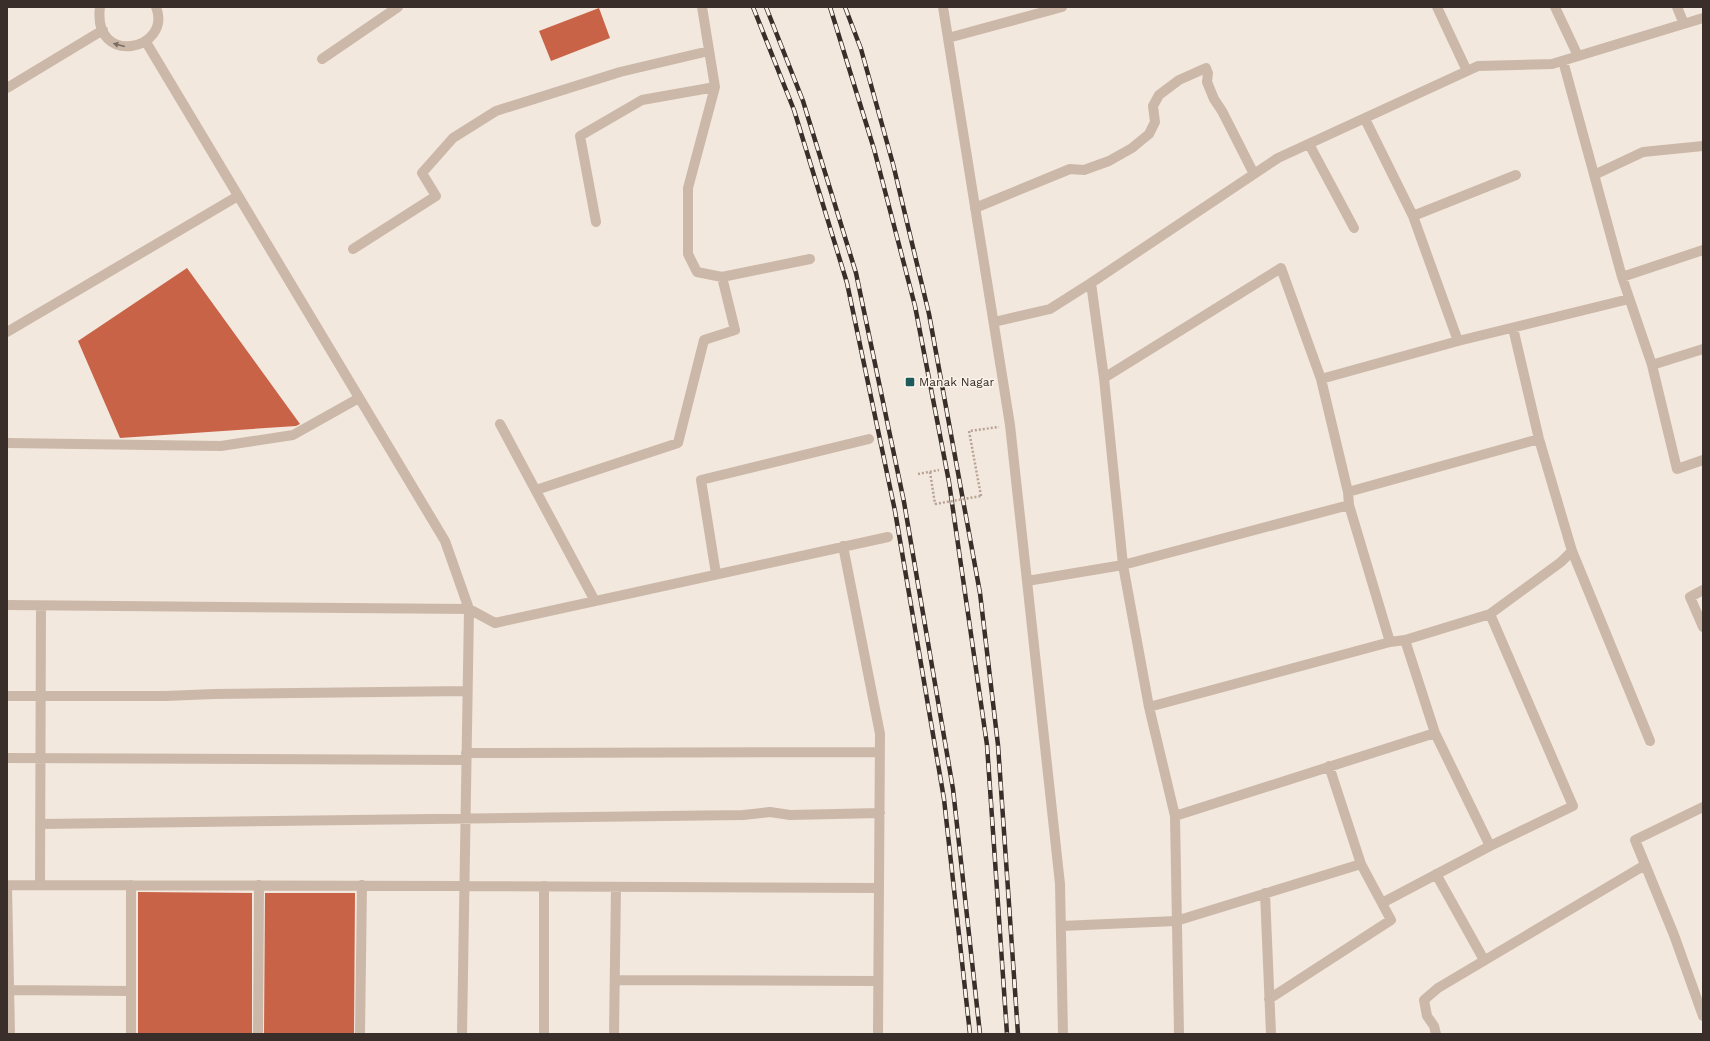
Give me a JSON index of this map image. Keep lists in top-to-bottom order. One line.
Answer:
{"places":{"transit":["Manak Nagar"]}}
